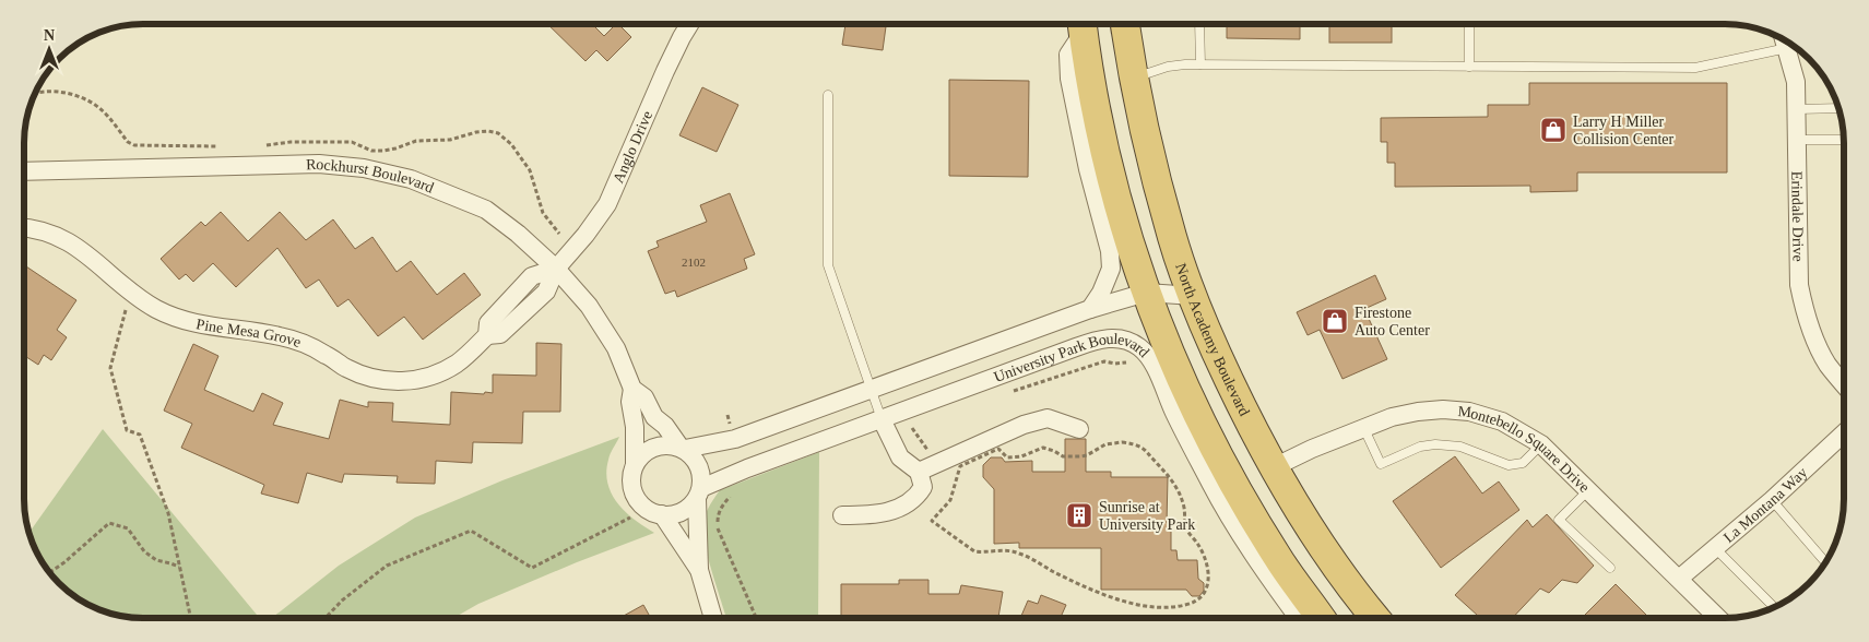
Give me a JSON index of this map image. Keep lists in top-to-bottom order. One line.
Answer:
{"streets":{"highway":["North Academy Boulevard"],"street":["Anglo Drive","Rockhurst Boulevard","Erindale Drive","Pine Mesa Grove","University Park Boulevard","Montebello Square Drive","La Montana Way"]},"crossings":[["Anglo Drive","Rockhurst Boulevard"],["Anglo Drive","Pine Mesa Grove"],["Rockhurst Boulevard","Pine Mesa Grove"],["Rockhurst Boulevard","University Park Boulevard"],["North Academy Boulevard","Montebello Square Drive"],["Montebello Square Drive","La Montana Way"]],"places":{"shop":["Larry H Miller Collision Center","Firestone Auto Center"],"building":["Sunrise at University Park"]},"house_numbers":["2102"],"north":"top"}
